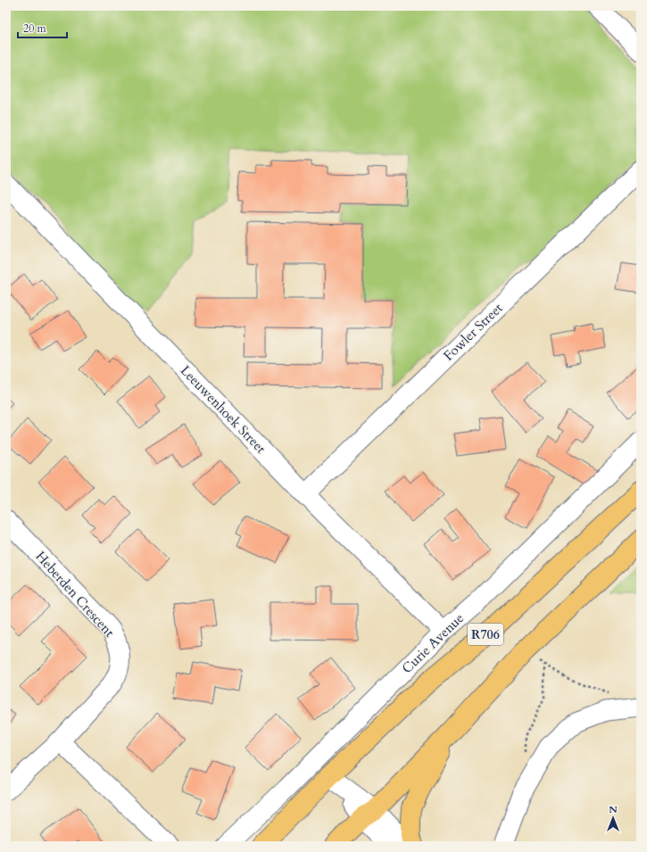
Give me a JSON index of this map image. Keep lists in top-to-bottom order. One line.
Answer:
{"streets":{"main road":["R706","Curie Avenue"],"street":["Fowler Street","Leeuwenhoek Street","Heberden Crescent"]},"crossings":[["Fowler Street","Leeuwenhoek Street"],["Leeuwenhoek Street","Curie Avenue"]],"scale_bar":"20 m","north":"top"}
